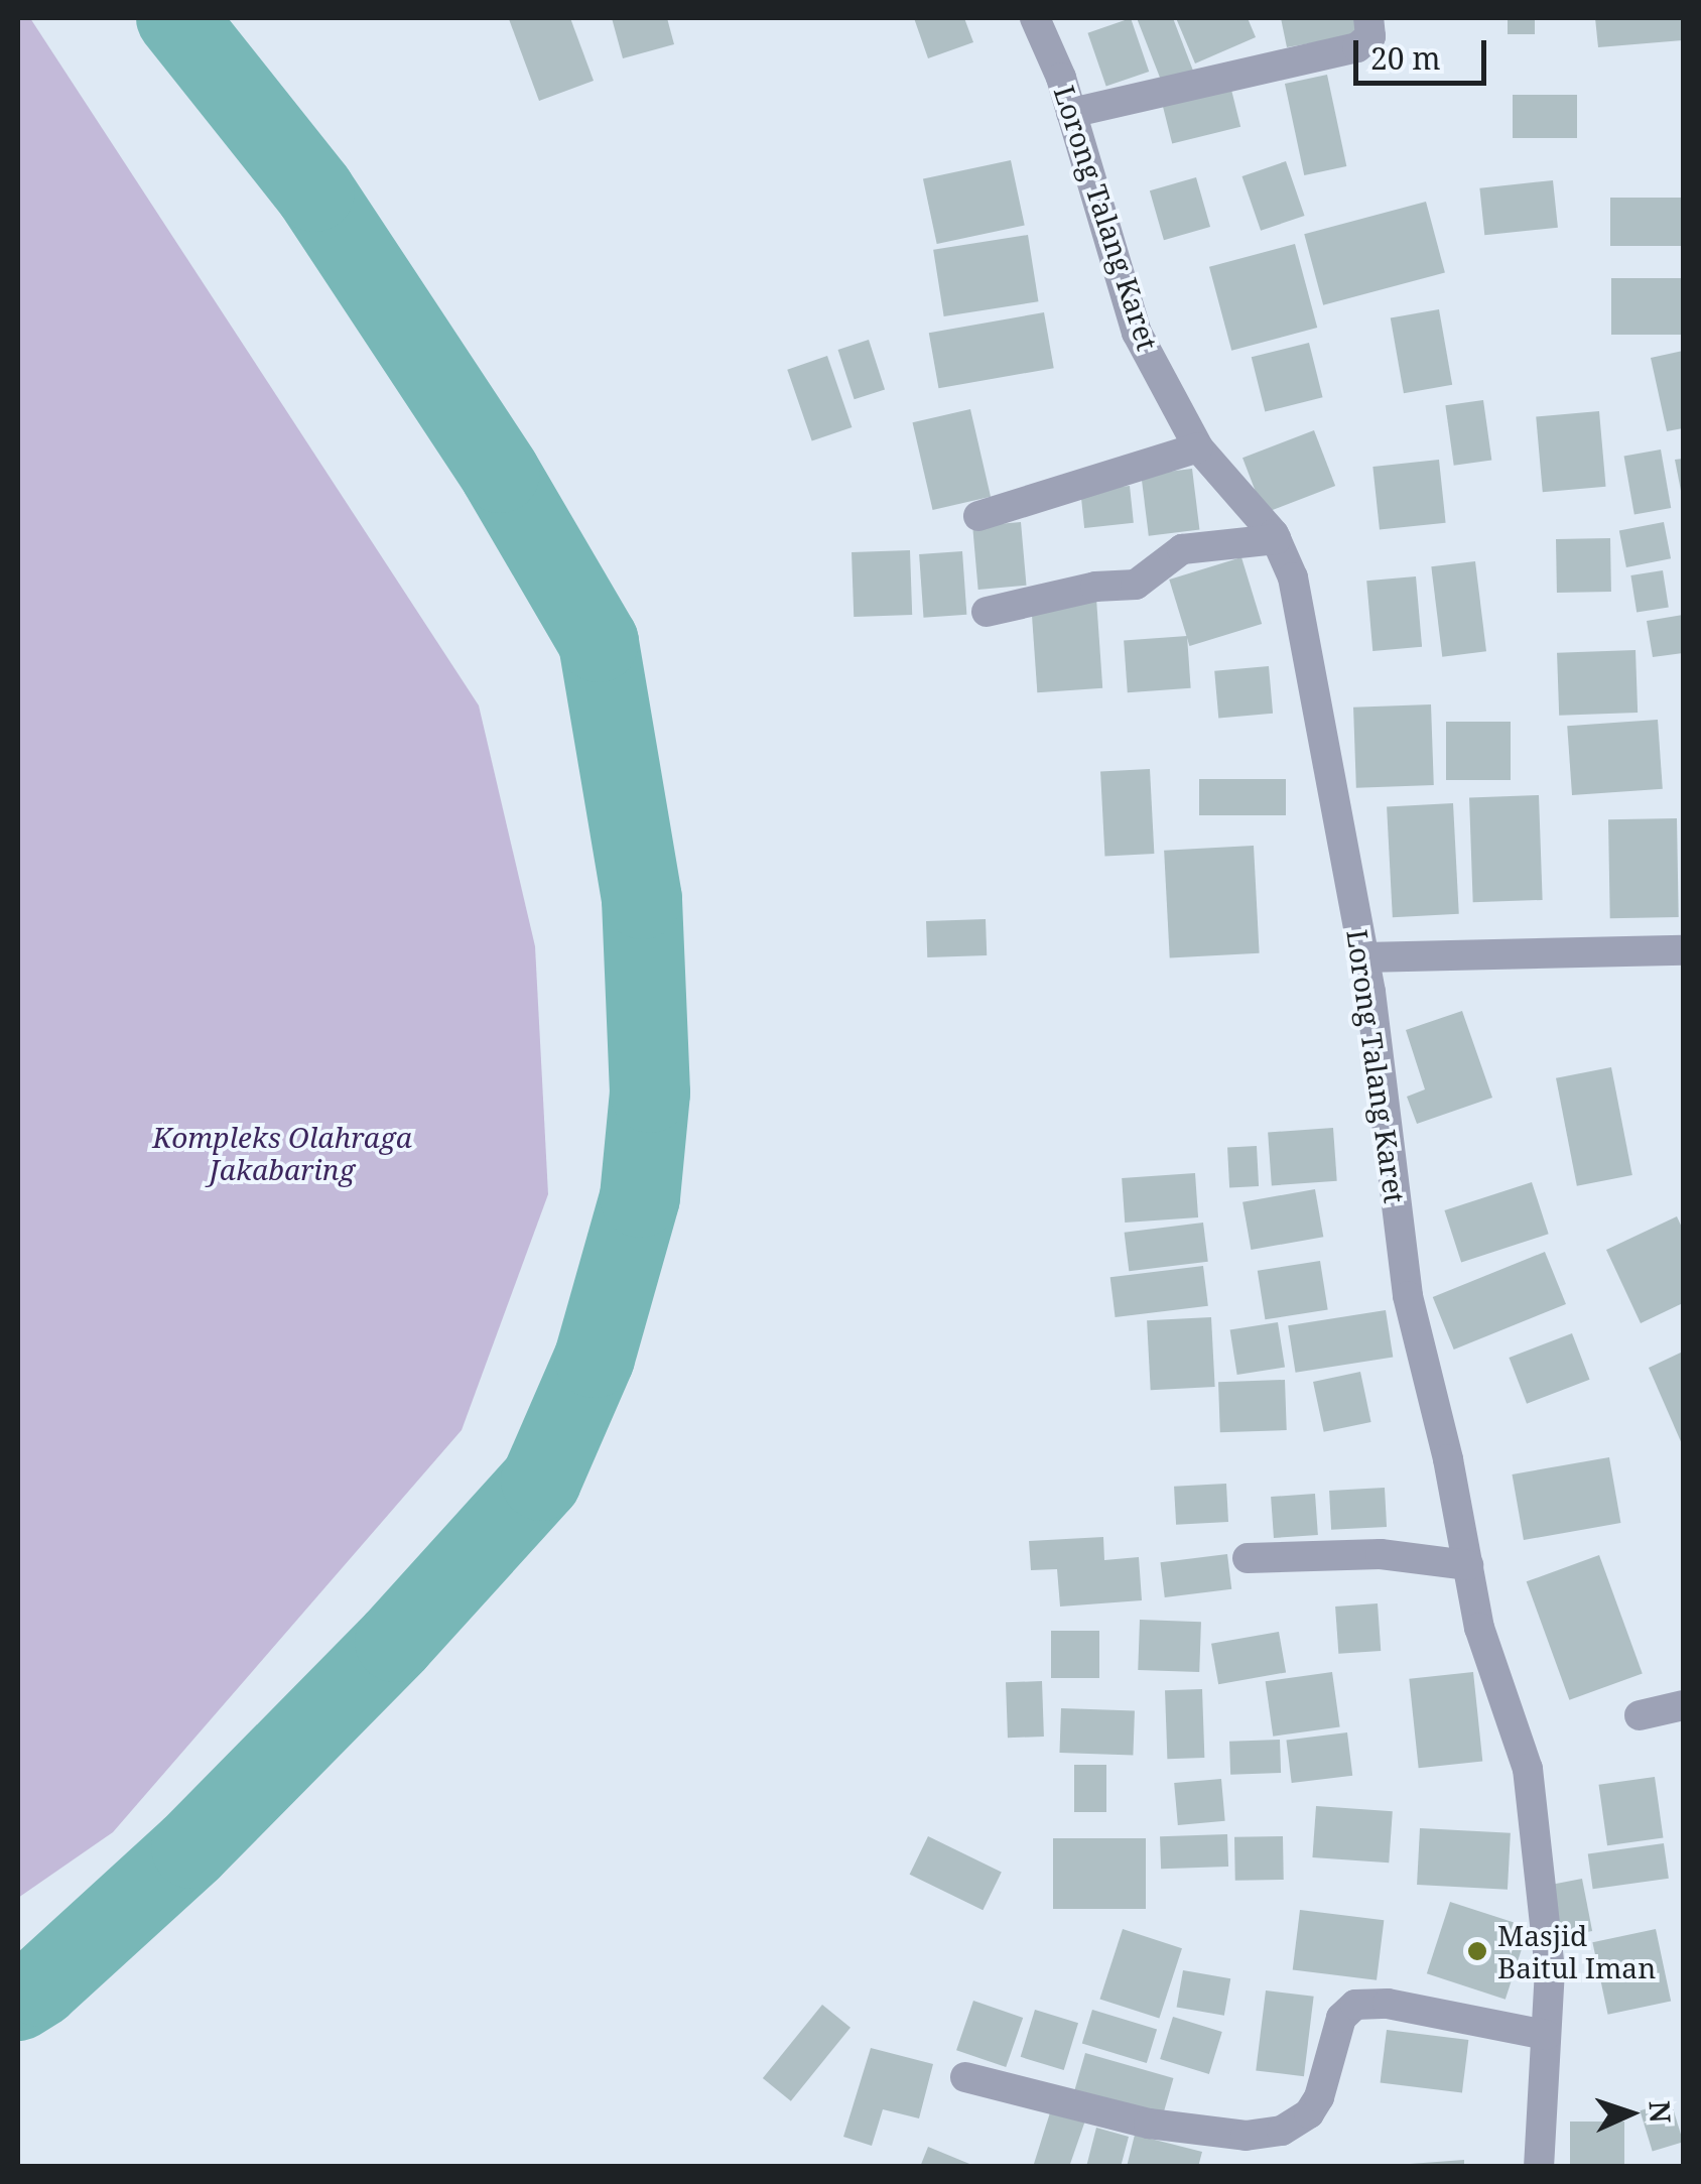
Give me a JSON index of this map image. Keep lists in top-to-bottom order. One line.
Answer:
{"streets":{"street":["Lorong Talang Karet"]},"parks":["Kompleks Olahraga Jakabaring"],"places":["Masjid Baitul Iman"],"scale_bar":"20 m","north":"right"}
